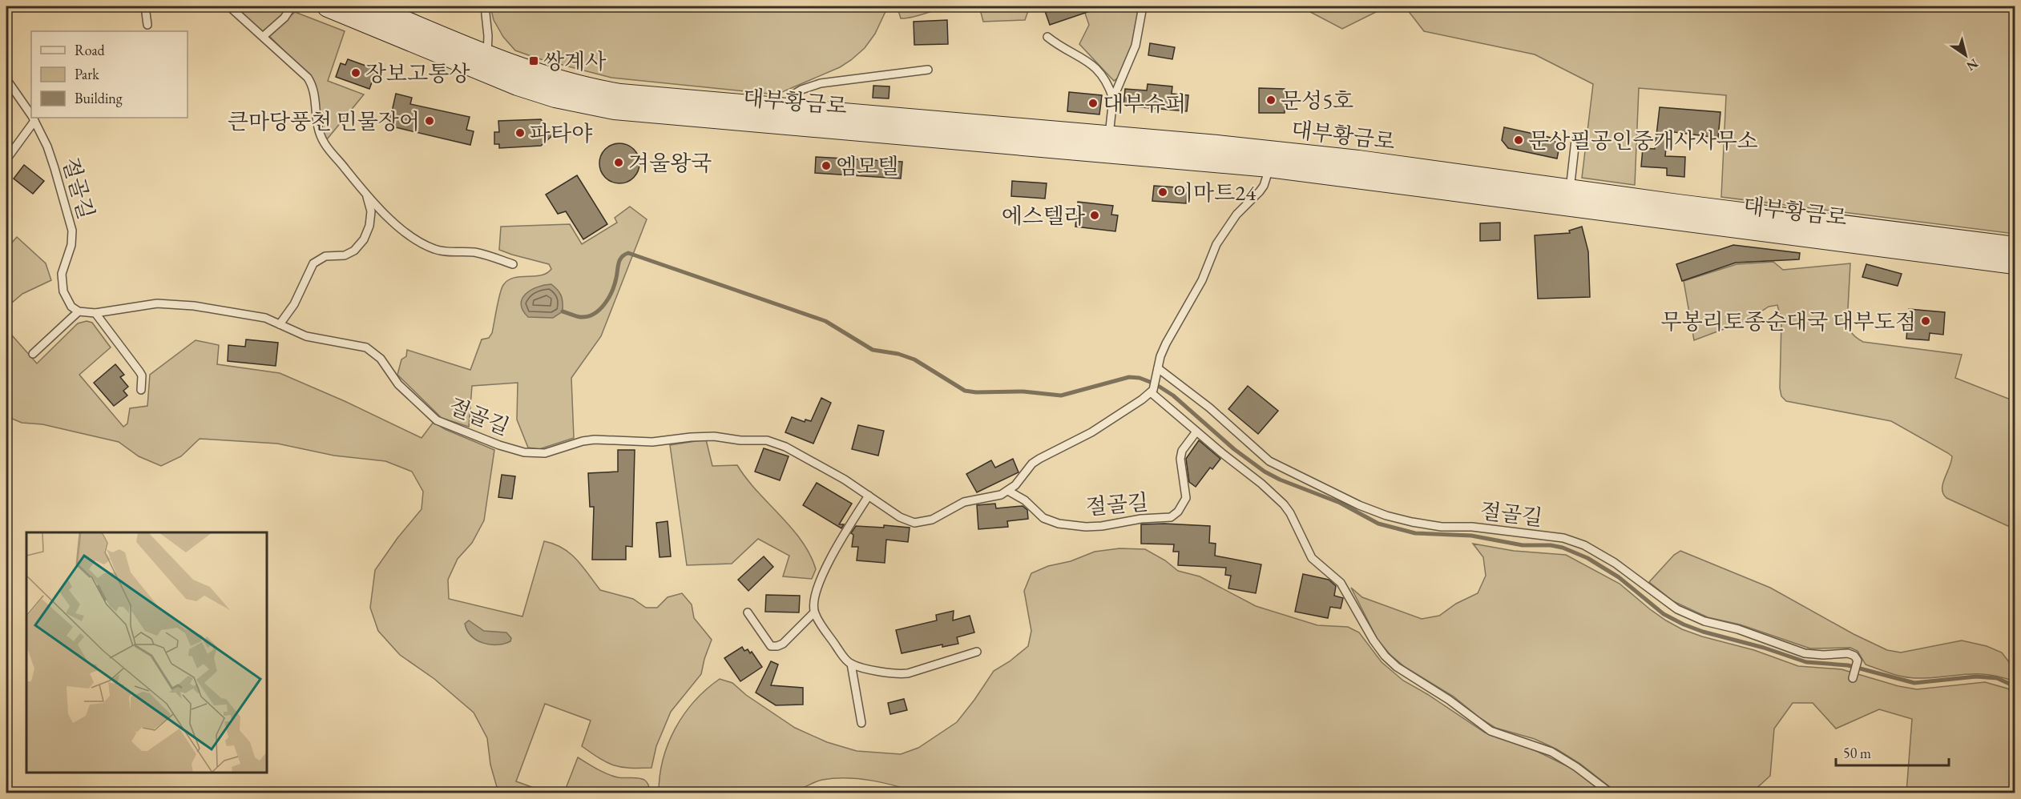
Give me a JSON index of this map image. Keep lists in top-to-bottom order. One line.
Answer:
{"streets":{"main road":["대부황금로"],"lane":["절골길"]},"places":{"transit":["쌍계사"],"other":["장보고통상","문성5호","대부슈퍼","큰마당풍천 민물장어","파타야","문상필공인중개사사무소","겨울왕국","엠모텔","이마트24","에스텔라","무봉리토종순대국 대부도점"]},"legend":["Road","Park","Building"],"scale_bar":"50 m","north":"bottom right"}
